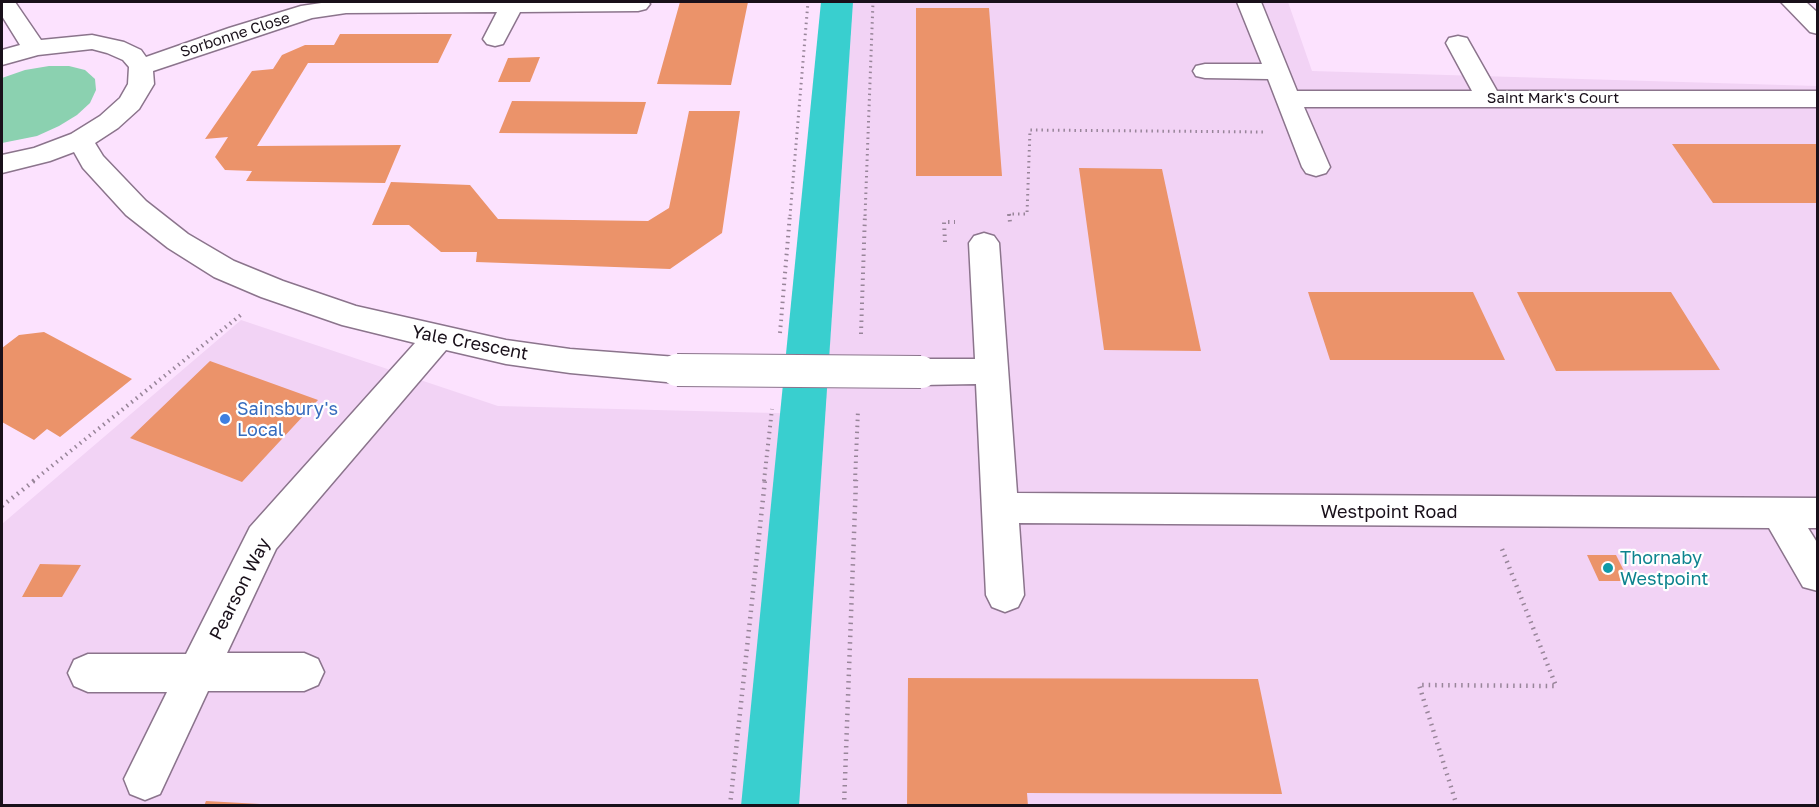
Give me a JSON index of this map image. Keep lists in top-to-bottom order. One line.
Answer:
{"streets":{"street":["Sorbonne Close","Saint Mark's Court","Yale Crescent","Westpoint Road","Pearson Way"]},"crossings":[["Yale Crescent","Pearson Way"]],"places":["Sainsbury's Local","Thornaby Westpoint"]}
